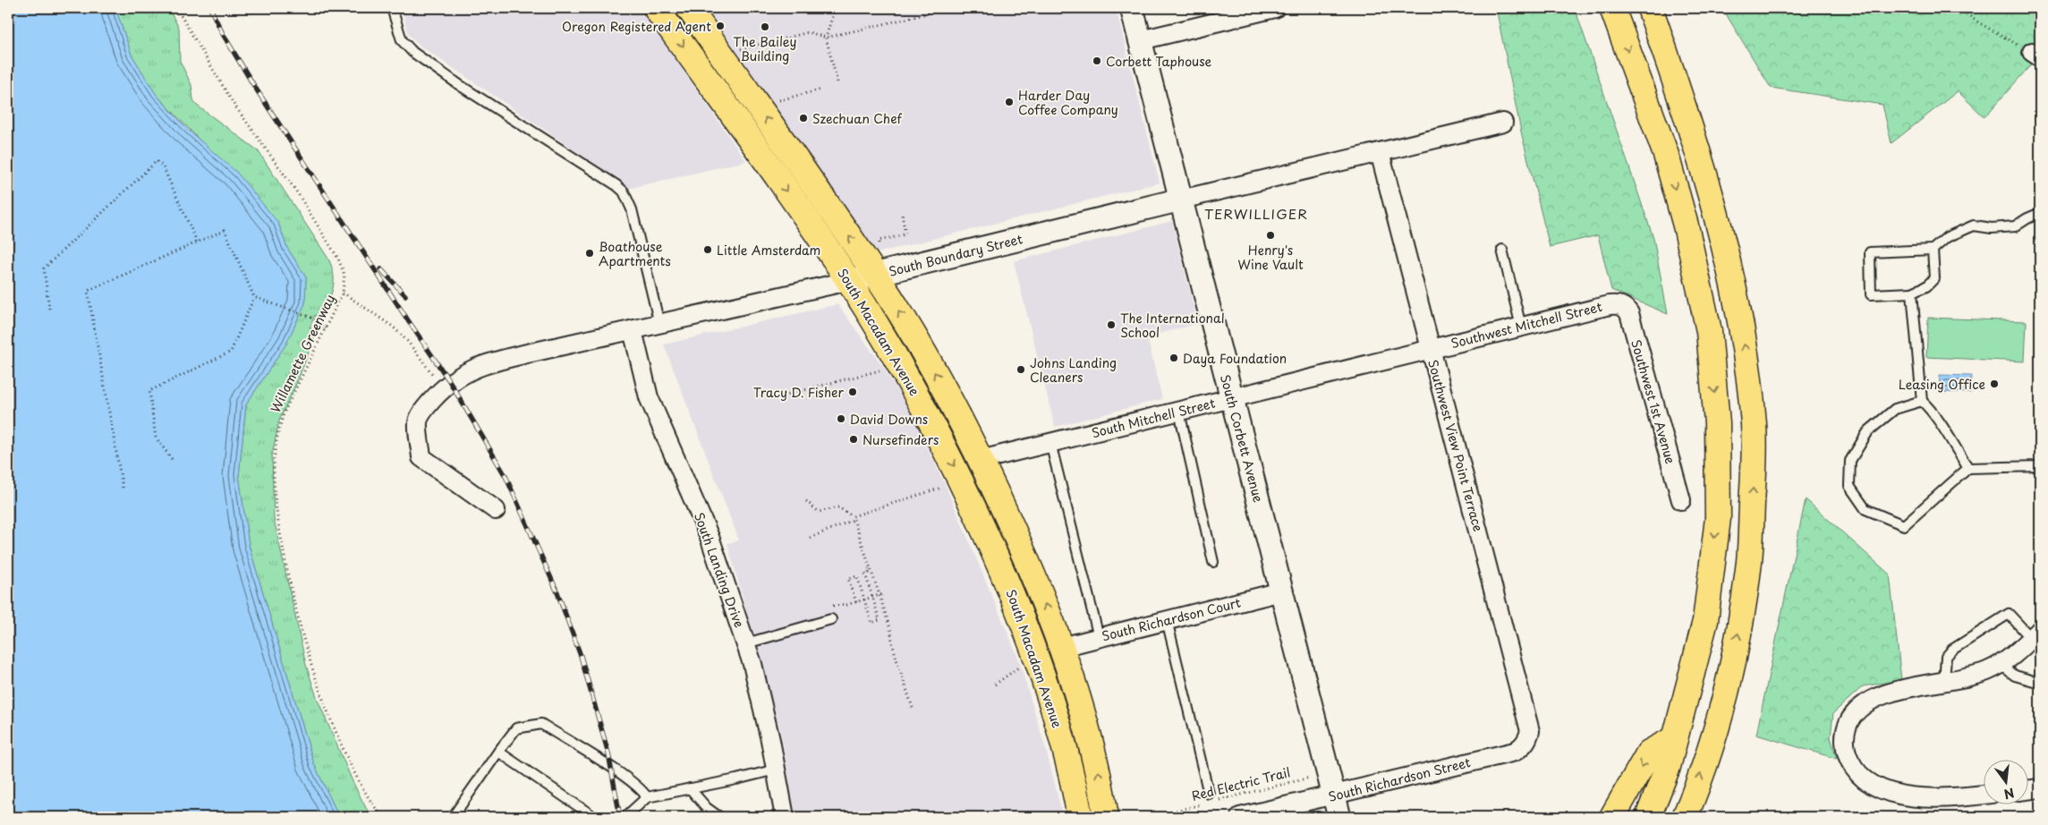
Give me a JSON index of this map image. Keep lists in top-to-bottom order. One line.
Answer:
{"streets":{"main road":["South Macadam Avenue"],"street":["South Boundary Street","Southwest Mitchell Street","Southwest 1st Avenue","South Mitchell Street","South Corbett Avenue","Southwest View Point Terrace","South Landing Drive","South Richardson Court","South Richardson Street"],"path":["Willamette Greenway","Red Electric Trail"]},"crossings":[["South Boundary Street","South Macadam Avenue"],["South Boundary Street","South Corbett Avenue"],["South Boundary Street","Southwest View Point Terrace"],["South Boundary Street","South Landing Drive"],["Southwest Mitchell Street","Southwest 1st Avenue"],["Southwest Mitchell Street","South Mitchell Street"],["Southwest Mitchell Street","Southwest View Point Terrace"],["South Macadam Avenue","South Mitchell Street"],["South Macadam Avenue","South Richardson Court"],["South Mitchell Street","South Corbett Avenue"],["South Mitchell Street","Southwest View Point Terrace"],["South Corbett Avenue","South Richardson Court"],["South Corbett Avenue","South Richardson Street"],["South Corbett Avenue","Red Electric Trail"],["Southwest View Point Terrace","South Richardson Street"]],"districts":["TERWILLIGER"],"places":["Oregon Registered Agent","The Bailey Building","Corbett Taphouse","Harder Day Coffee Company","Szechuan Chef","Henry's Wine Vault","Little Amsterdam","Boathouse Apartments","The International School","Daya Foundation","Johns Landing Cleaners","Leasing Office","Tracy D. Fisher","David Downs","Nursefinders"],"north":"bottom"}
